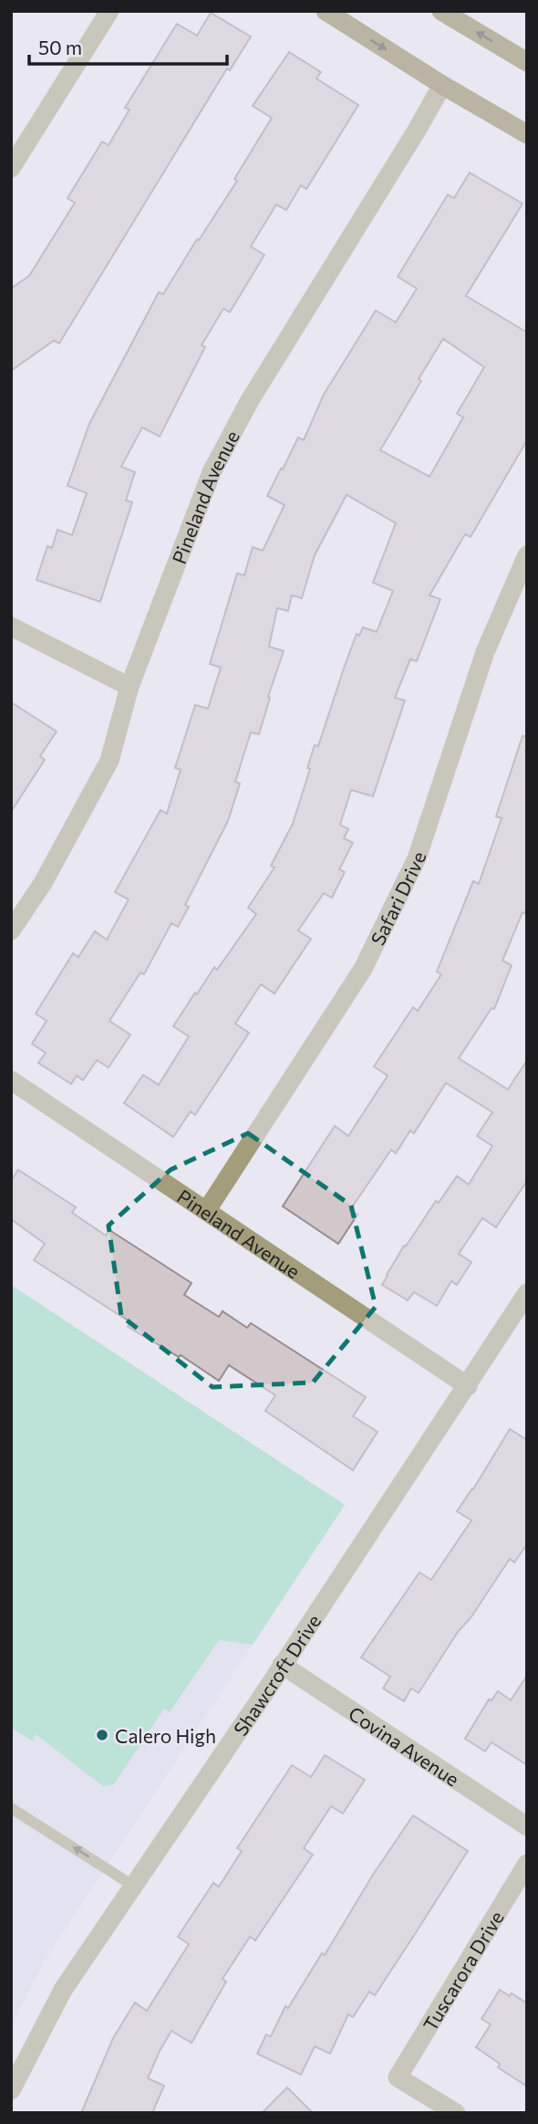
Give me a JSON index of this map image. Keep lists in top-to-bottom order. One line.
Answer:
{"streets":{"street":["Pineland Avenue","Safari Drive","Shawcroft Drive","Covina Avenue","Tuscarora Drive"]},"crossings":[["Pineland Avenue","Safari Drive"],["Pineland Avenue","Shawcroft Drive"],["Shawcroft Drive","Covina Avenue"]],"places":["Calero High"],"scale_bar":"50 m"}
